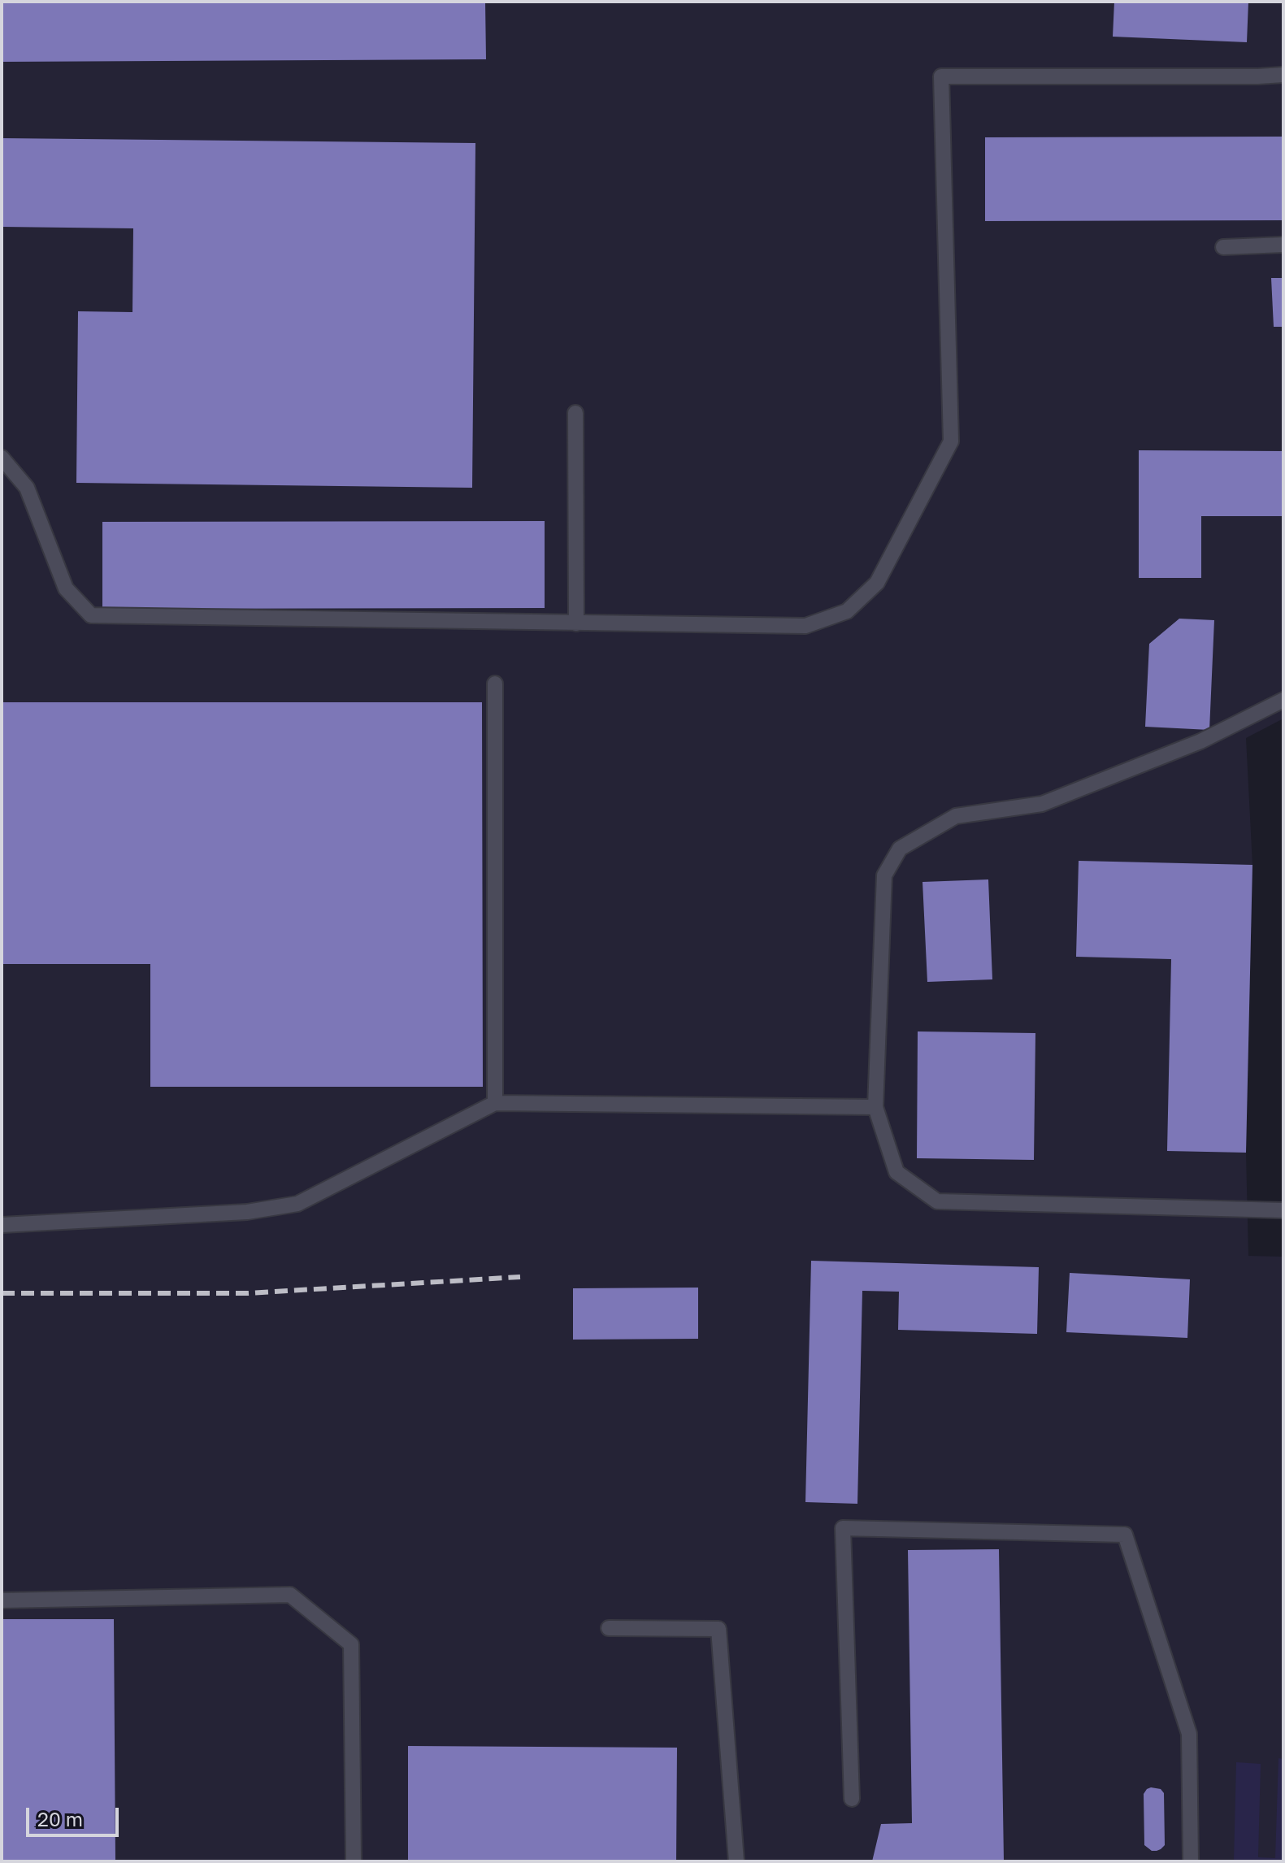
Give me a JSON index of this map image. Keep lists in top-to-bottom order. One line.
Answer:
{"scale_bar":"20 m"}
